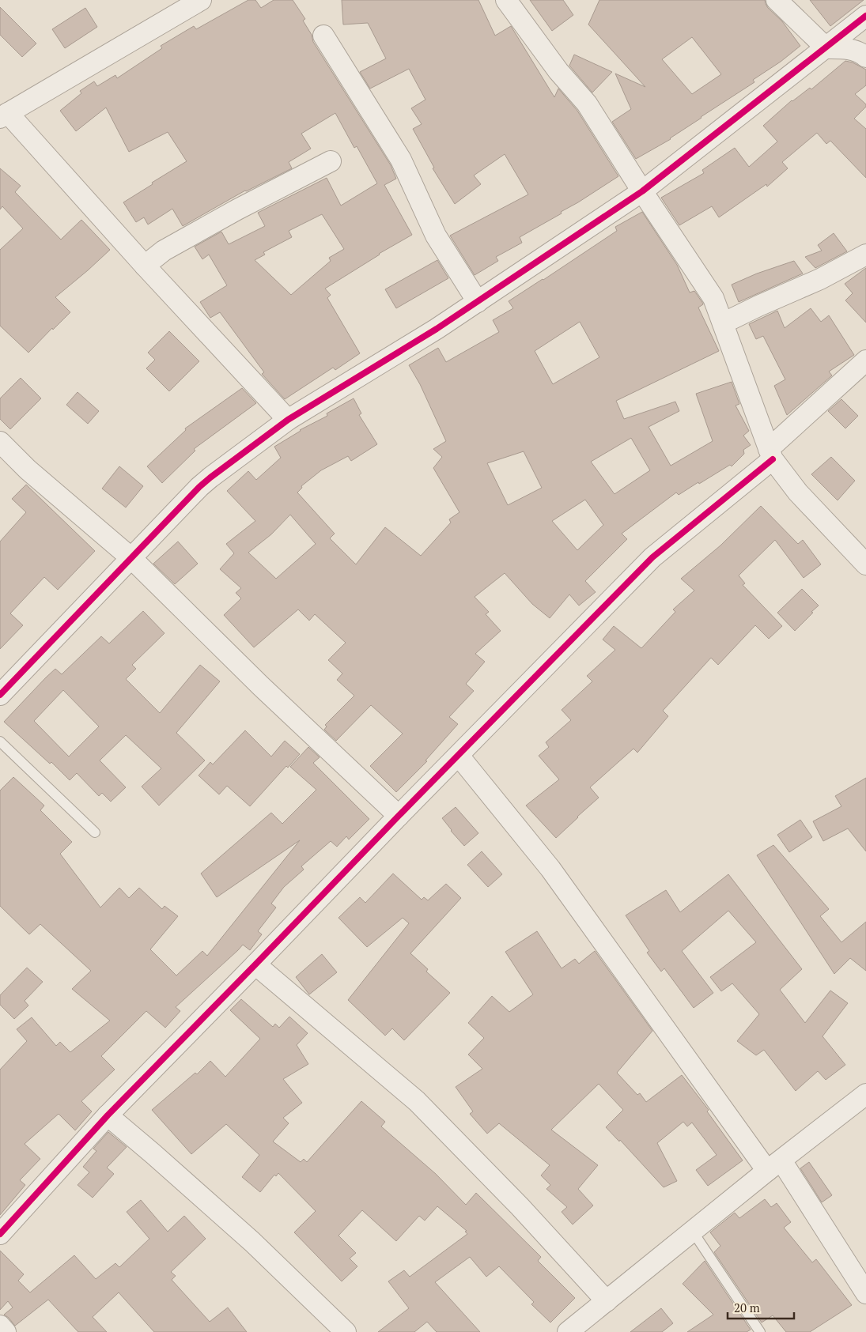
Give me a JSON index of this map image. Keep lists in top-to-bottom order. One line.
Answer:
{"scale_bar":"20 m"}
